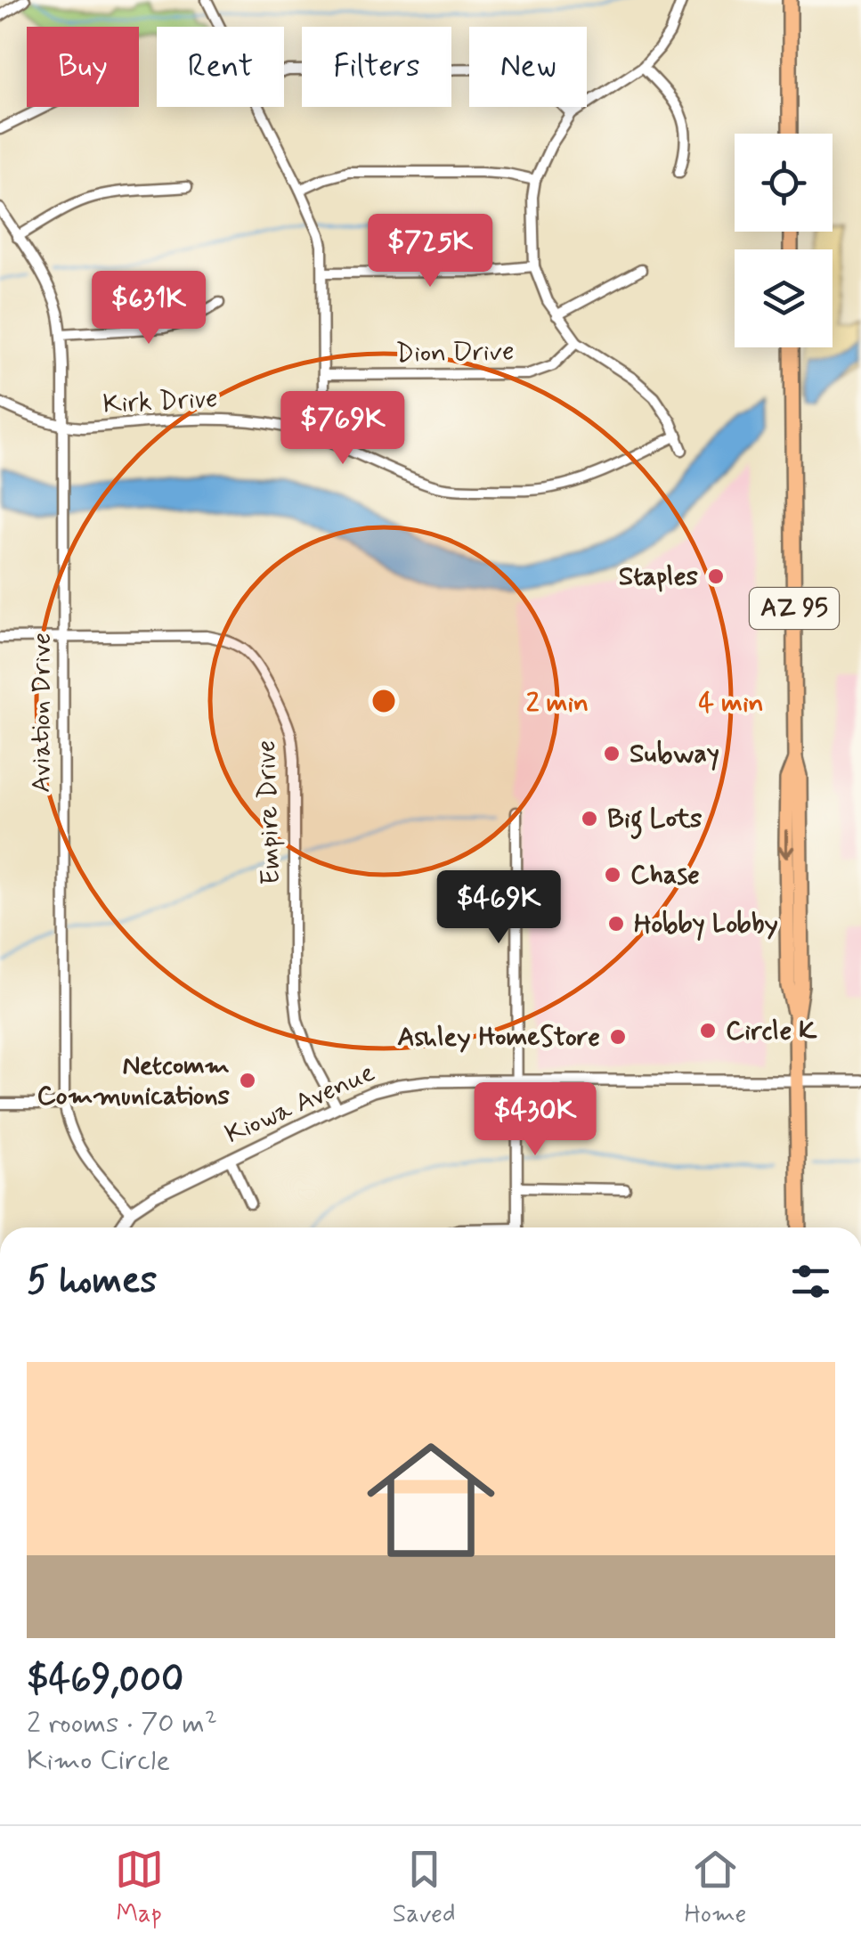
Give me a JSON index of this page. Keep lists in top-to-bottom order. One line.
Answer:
{"streets":{"highway":["AZ 95"],"street":["Dion Drive","Kirk Drive","Aviation Drive","Empire Drive","Kiowa Avenue"]},"crossings":[["Kirk Drive","Aviation Drive"],["AZ 95","Kiowa Avenue"],["Aviation Drive","Empire Drive"],["Aviation Drive","Kiowa Avenue"],["Empire Drive","Kiowa Avenue"]],"places":["Staples","Subway","Big Lots","Chase","Hobby Lobby","Circle K","Ashley HomeStore","Netcomm Communications"],"page":{"chip":["Buy","Rent","Filters","New"],"price":["$725K","$631K","$769K","$469K","$430K"],"heading":"5 homes","list":[{"name":"$469,000","note":"2 rooms · 70 m² · Kimo Circle"}],"tabs":["Map","Saved","Home"]},"rings":["2 min","4 min"]}
